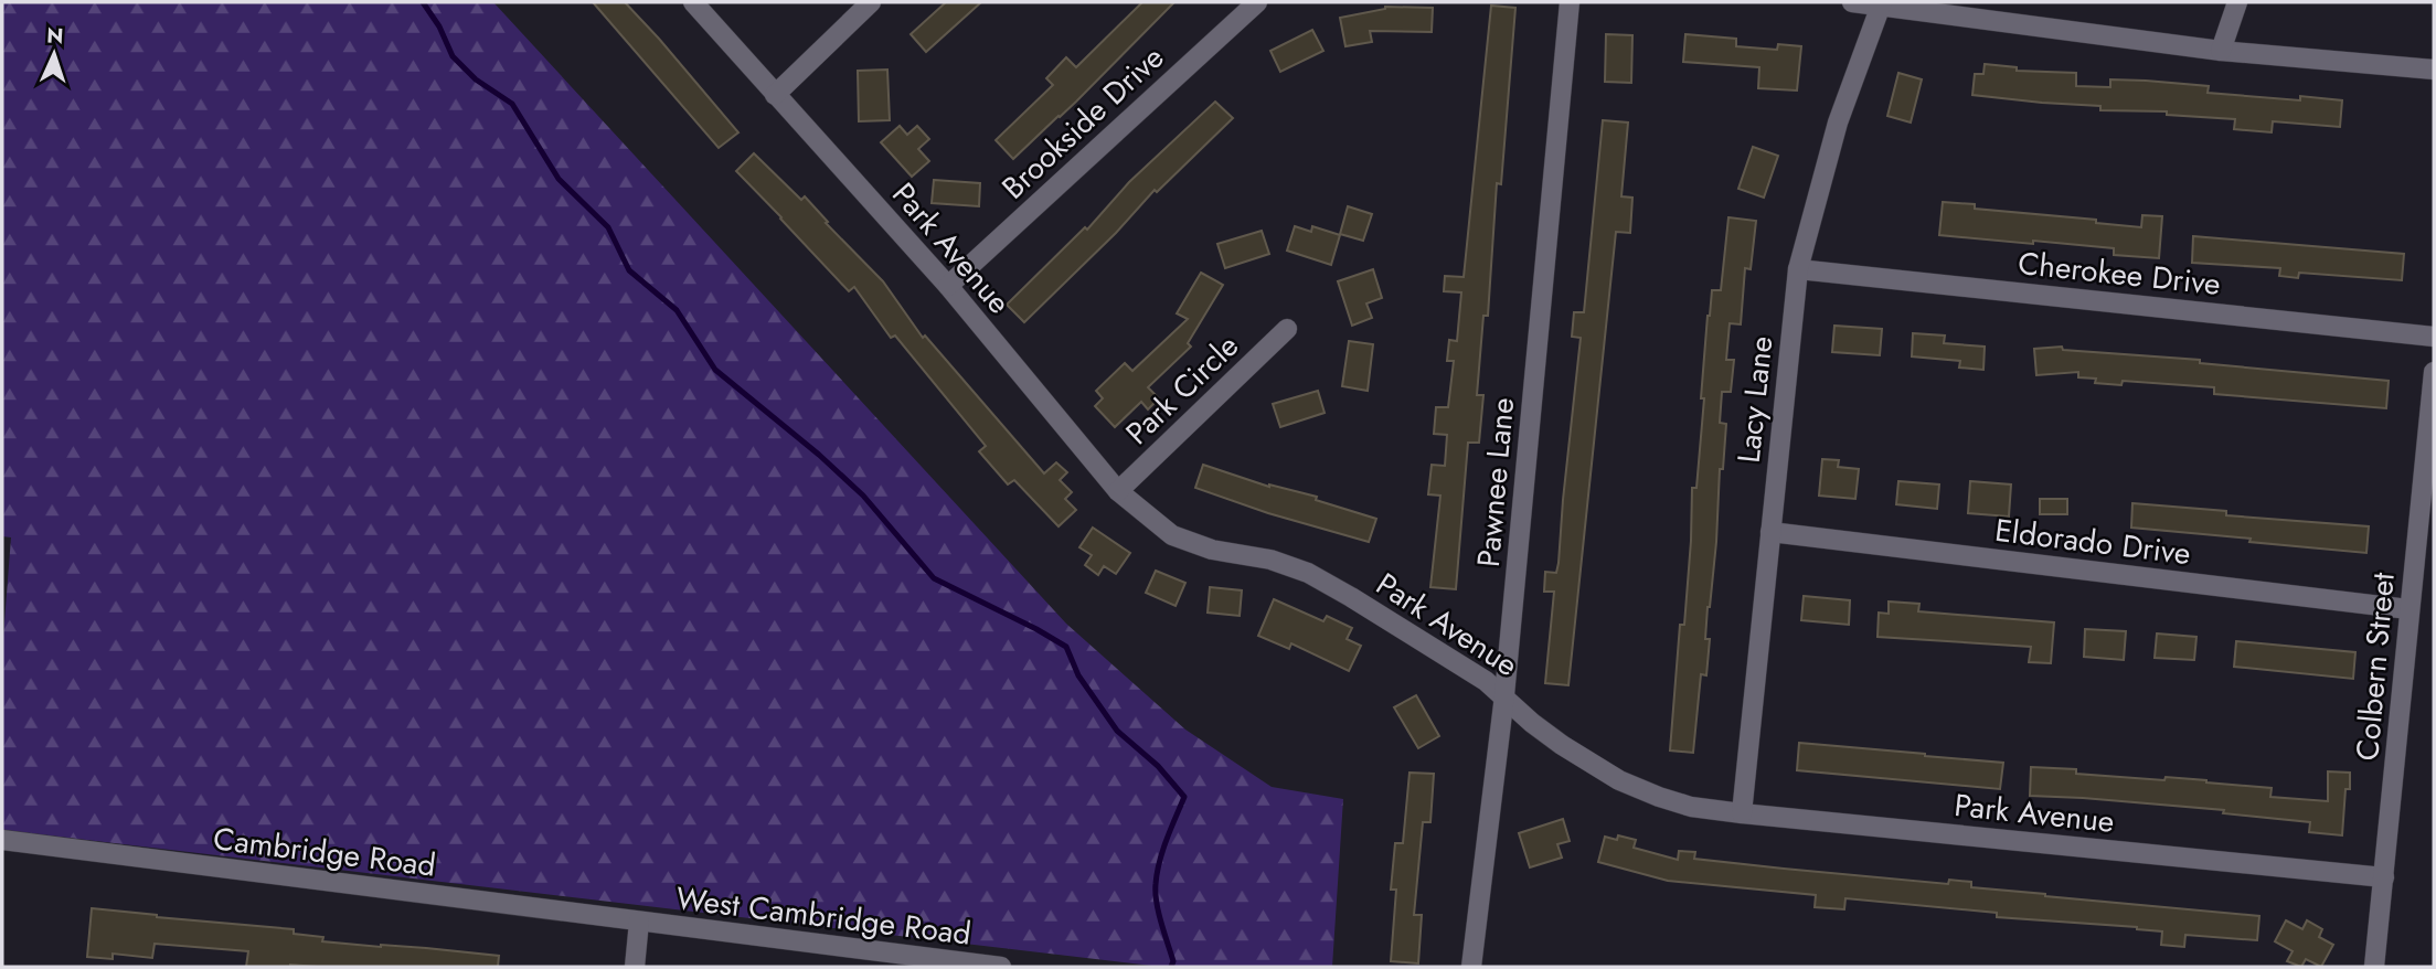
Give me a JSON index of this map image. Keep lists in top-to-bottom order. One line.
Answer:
{"streets":{"street":["Brookside Drive","Park Avenue","Cherokee Drive","Park Circle","Lacy Lane","Pawnee Lane","Eldorado Drive","Colbern Street","Cambridge Road","West Cambridge Road"]},"crossings":[["Brookside Drive","Park Avenue"],["Park Avenue","Park Circle"],["Park Avenue","Lacy Lane"],["Park Avenue","Pawnee Lane"],["Park Avenue","Colbern Street"],["Cherokee Drive","Lacy Lane"],["Lacy Lane","Eldorado Drive"],["Eldorado Drive","Colbern Street"],["Cambridge Road","West Cambridge Road"]],"north":"top"}
